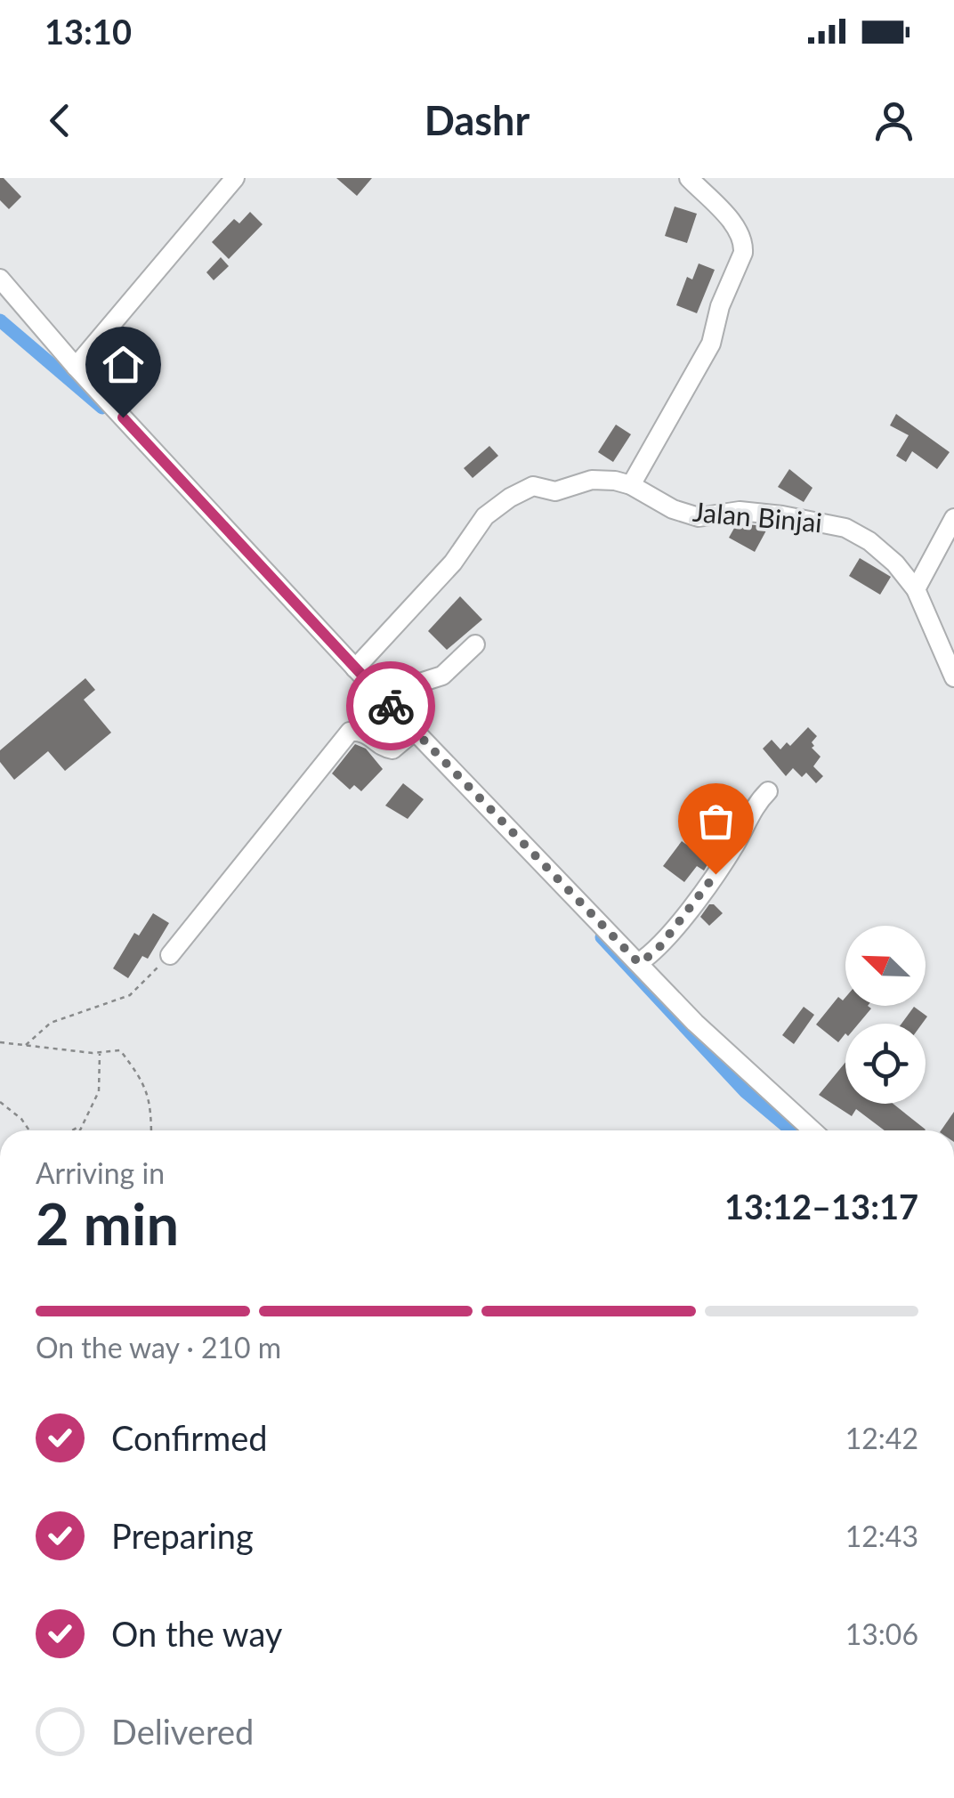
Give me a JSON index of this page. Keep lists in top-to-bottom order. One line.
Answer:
{"streets":{"street":["Jalan Binjai"]},"north":"top left","page":{"status":"13:10","header":"Dashr","heading":["2 min","Arriving in","13:12–13:17"],"bar":"On the way · 210 m","list":[["Confirmed","12:42"],["Preparing","12:43"],["On the way","13:06"],"Delivered"]}}
